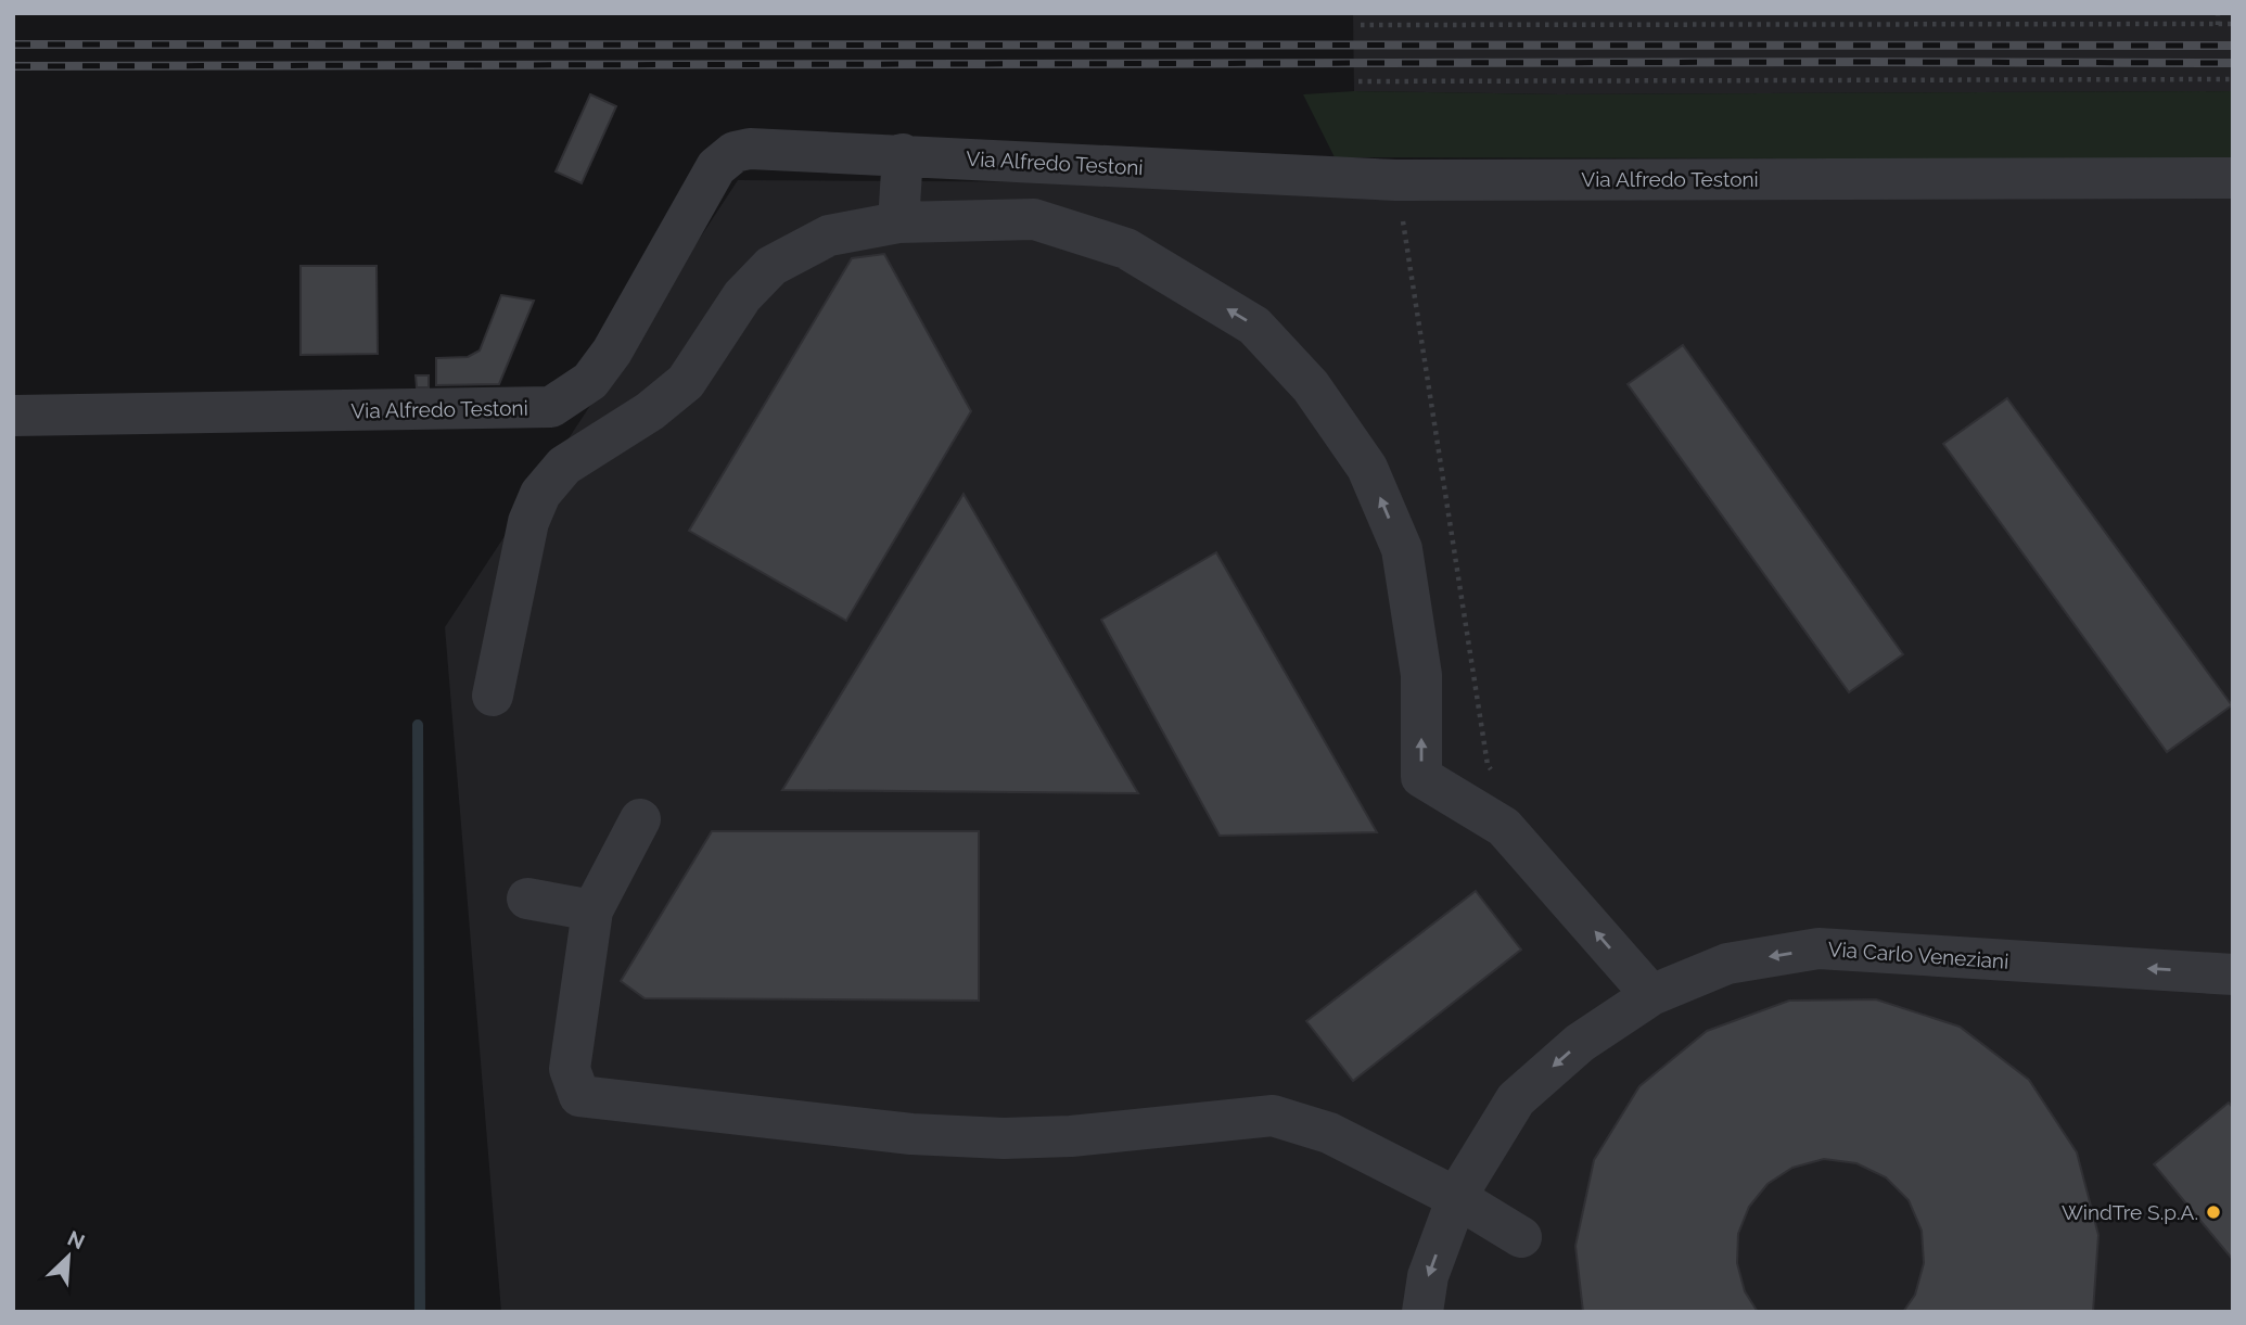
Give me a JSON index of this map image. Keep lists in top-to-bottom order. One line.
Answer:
{"streets":{"street":["Via Alfredo Testoni","Via Carlo Veneziani"]},"one_way":["Via Carlo Veneziani"],"places":["WindTre S.p.A."],"north":"top right"}
